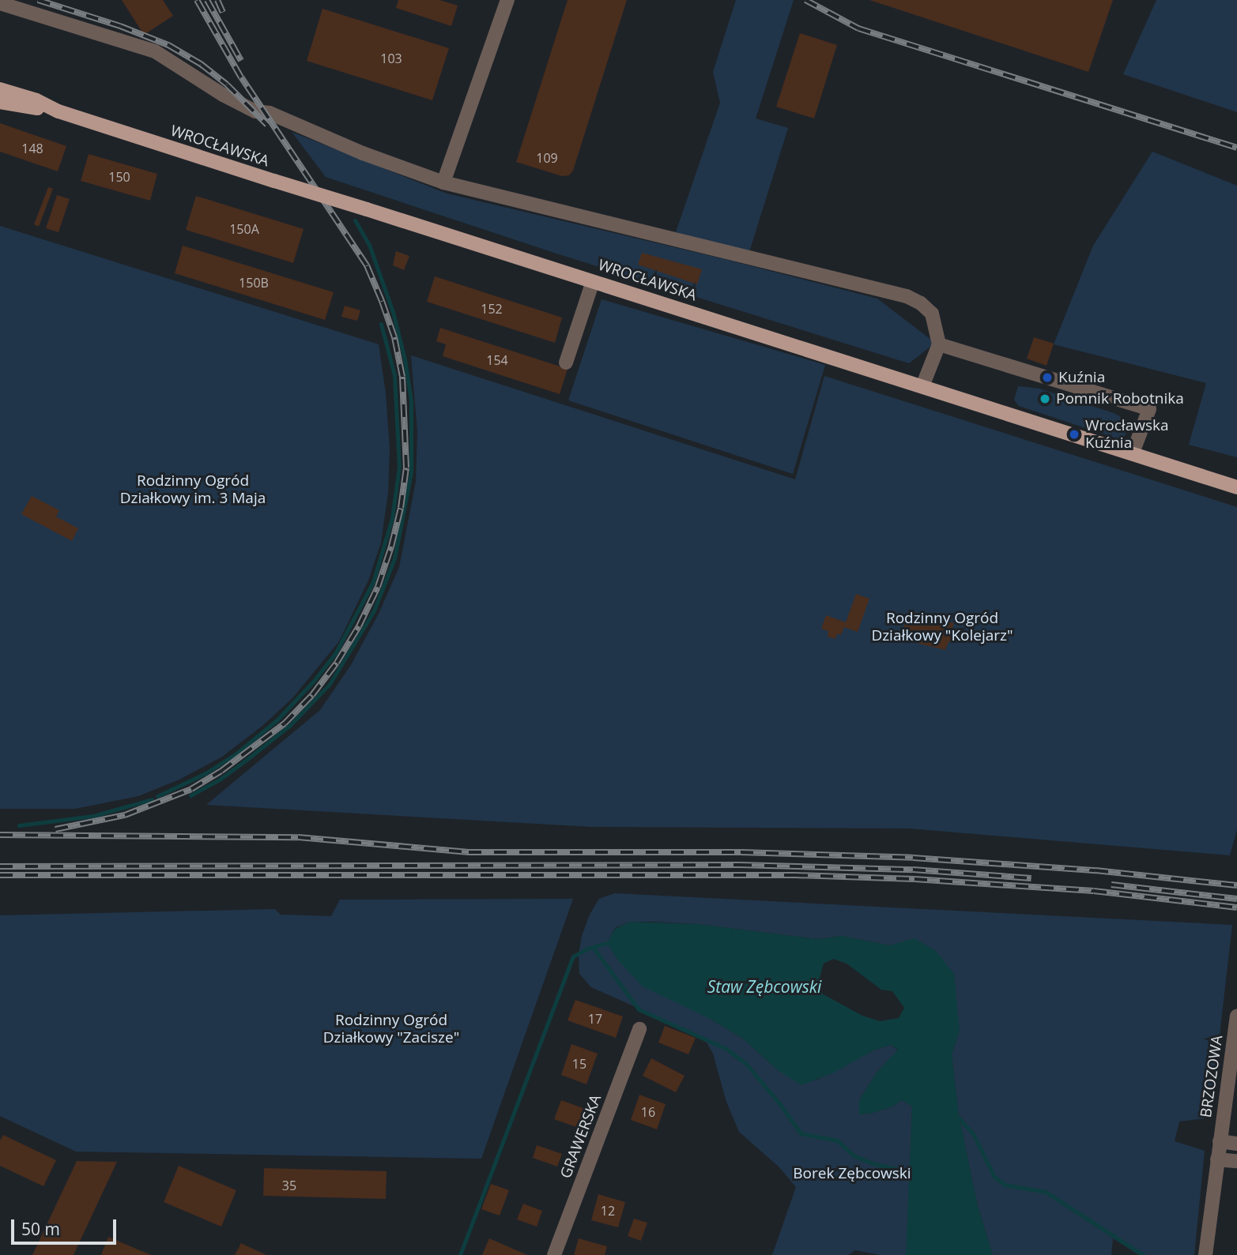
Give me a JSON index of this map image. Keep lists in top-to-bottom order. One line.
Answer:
{"streets":{"main road":["WROCŁAWSKA"],"street":["BRZOZOWA","GRAWERSKA"]},"water":["Staw Zębcowski"],"parks":["Rodzinny Ogród Działkowy im. 3 Maja","Rodzinny Ogród Działkowy \"Kolejarz\"","Rodzinny Ogród Działkowy \"Zacisze\"","Borek Zębcowski"],"places":["Kuźnia","Pomnik Robotnika","Wrocławska Kuźnia"],"house_numbers":["103","148","109","150","150A","150B","152","154","17","15","16","35","12"],"scale_bar":"50 m"}
